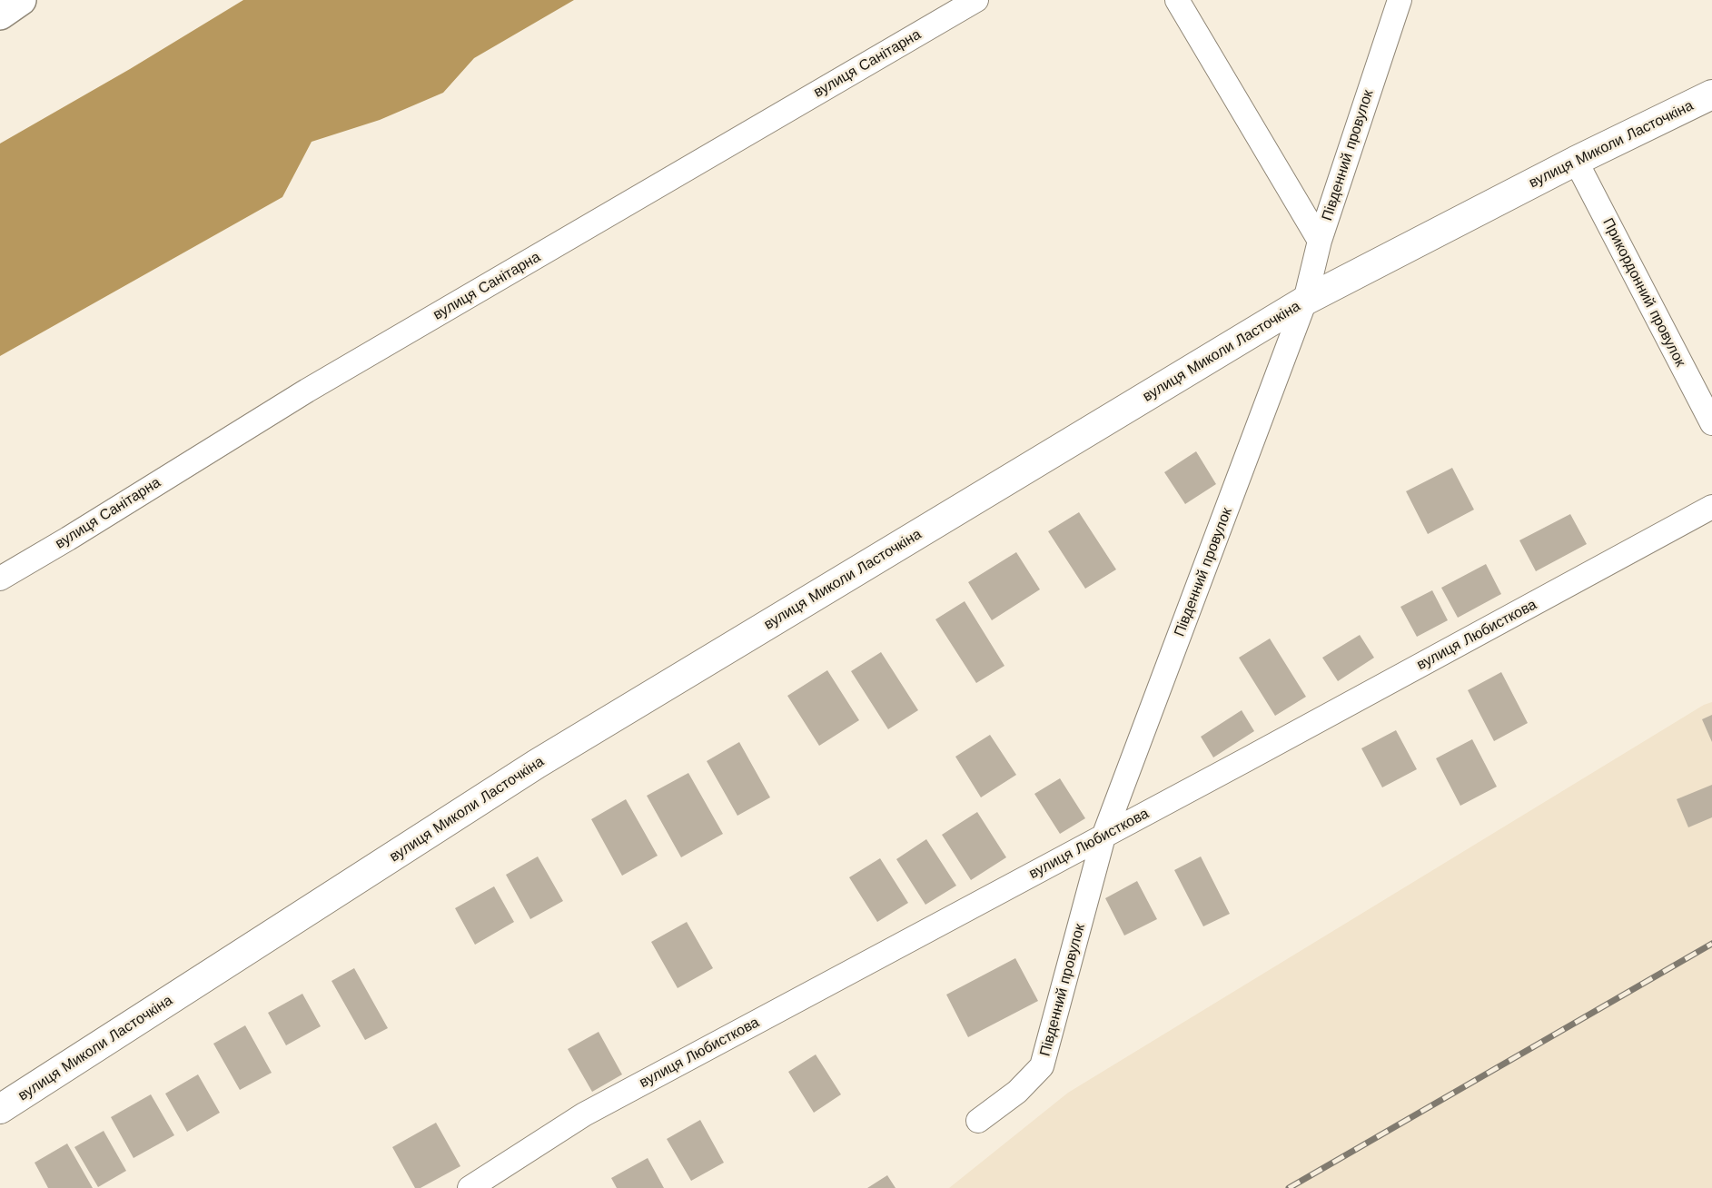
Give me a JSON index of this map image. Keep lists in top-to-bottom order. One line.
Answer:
{"streets":{"street":["вулиця Санітарна","вулиця Миколи Ласточкіна","Південний провулок","Прикордонний провулок","вулиця Любисткова"]},"crossings":[["вулиця Миколи Ласточкіна","Південний провулок"],["вулиця Миколи Ласточкіна","Прикордонний провулок"],["Південний провулок","вулиця Любисткова"]]}
